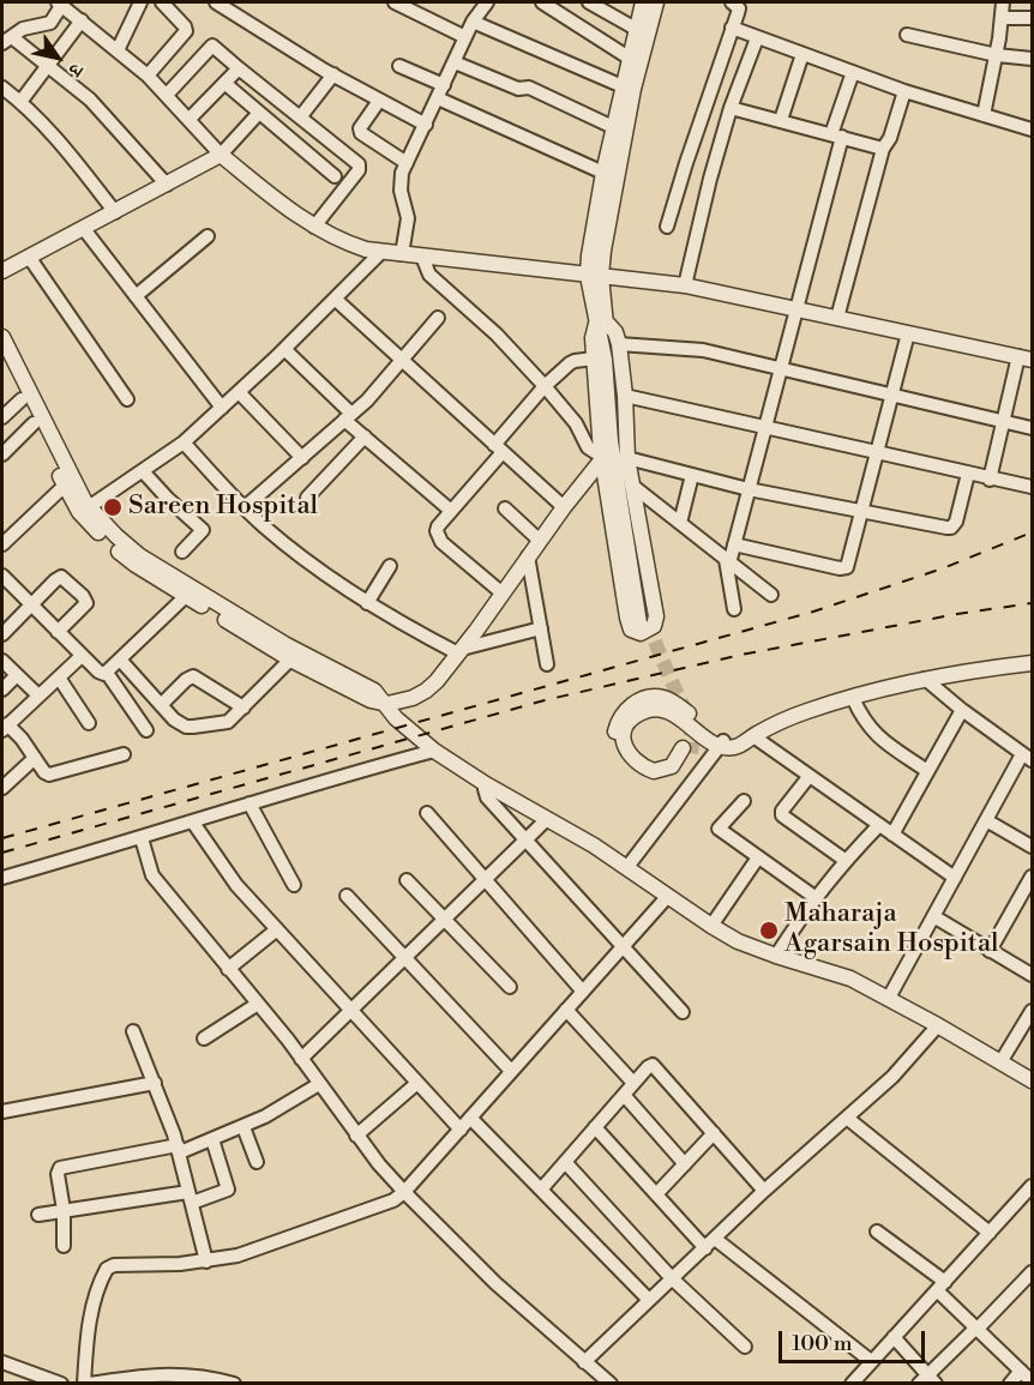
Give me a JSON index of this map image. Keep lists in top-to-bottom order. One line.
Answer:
{"places":["Sareen Hospital","Maharaja Agarsain Hospital"],"scale_bar":"100 m","north":"bottom right"}
